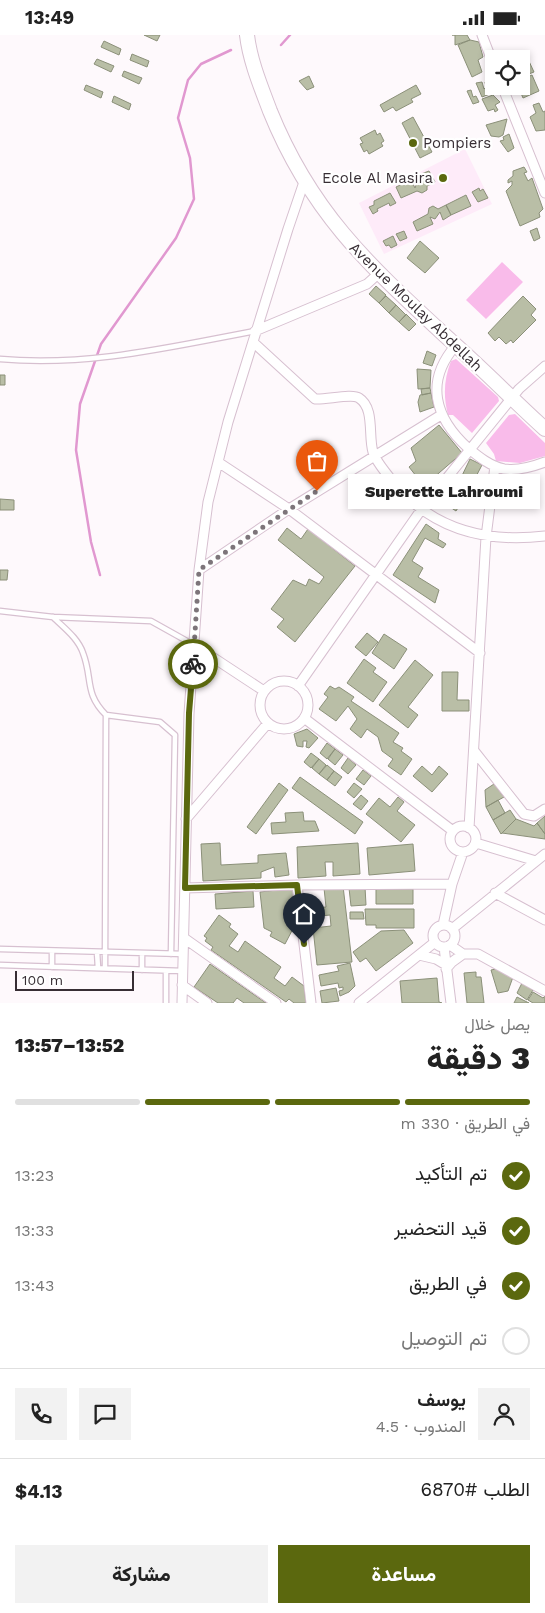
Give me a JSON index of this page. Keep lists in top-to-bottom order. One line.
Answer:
{"streets":{"main road":["Avenue Moulay Abdellah"]},"places":["Pompiers","Ecole Al Masira","Superette Lahroumi"],"scale_bar":"100 m","page":{"status":"13:49","bubble":"Superette Lahroumi","scale":"100 m","heading":["3 دقيقة","يصل خلال","13:52–13:57"],"panel":["يوسف","المندوب · 4.5","الطلب #6870","$4.13"],"bar":"في الطريق · 330 m","list":[["تم التأكيد","13:23"],["قيد التحضير","13:33"],["في الطريق","13:43"],"تم التوصيل"],"buttons":["مساعدة","مشاركة"]}}
